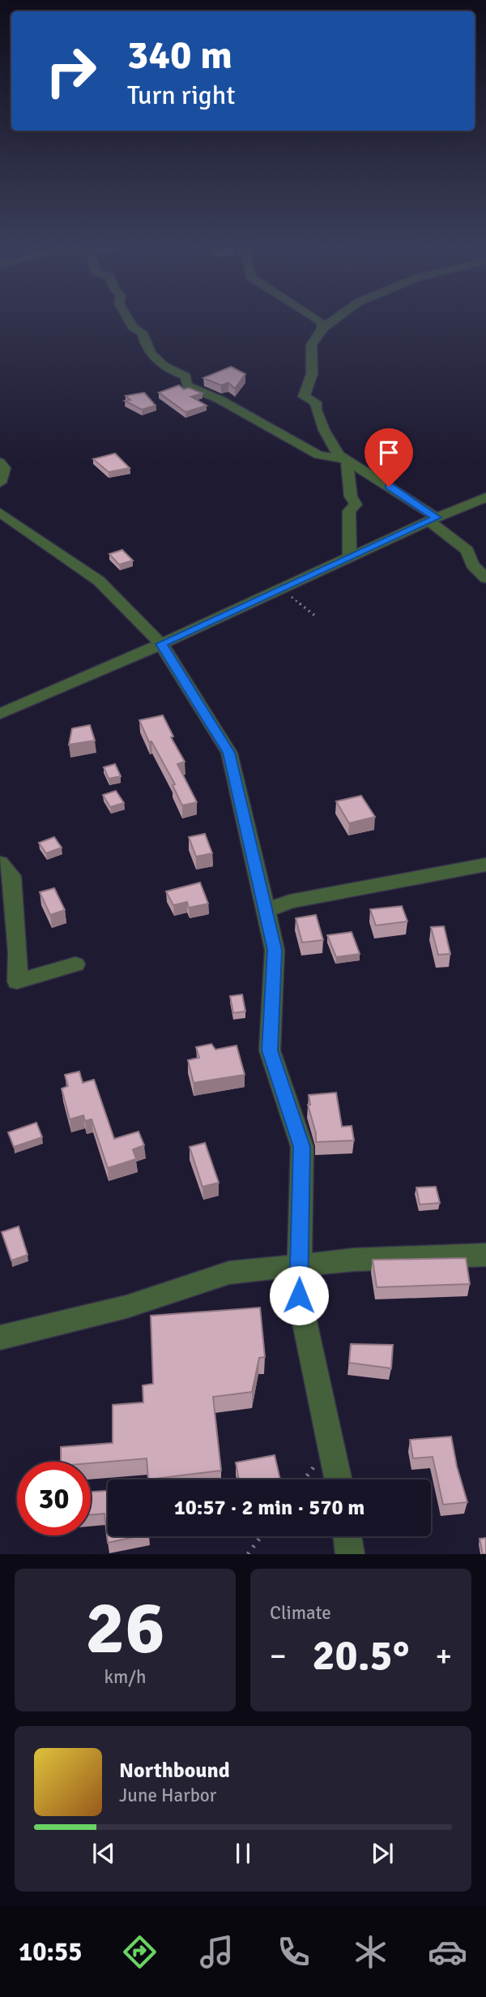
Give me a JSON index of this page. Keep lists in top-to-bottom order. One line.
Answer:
{"page":{"turn":["340 m","Turn right"],"limit":"30","trip":"10:57 · 2 min · 570 m","tile":[["26","km/h"],"Climate"],"heat":["−","20.5°","+"],"song":["Northbound","June Harbor"],"tabs":"10:55"}}
